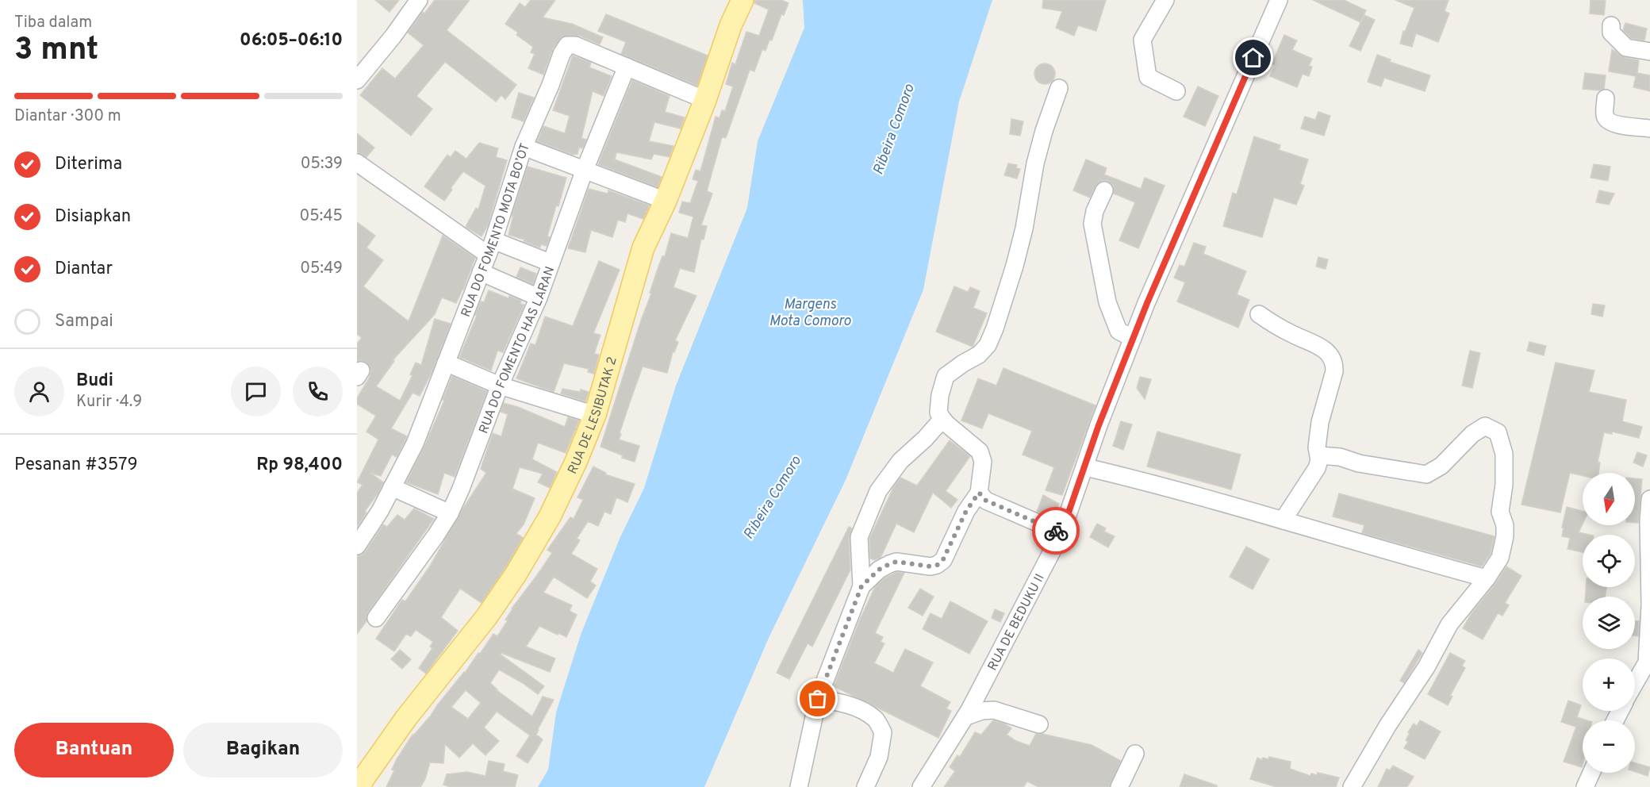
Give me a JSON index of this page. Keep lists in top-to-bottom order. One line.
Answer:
{"streets":{"main road":["RUA DE LESIBUTAK 2"],"street":["RUA DO FOMENTO MOTA BO’OT","RUA DO FOMENTO HAS LARAN","RUA DE BEDUKU II"]},"crossings":[["RUA DO FOMENTO MOTA BO’OT","RUA DO FOMENTO HAS LARAN"],["RUA DO FOMENTO MOTA BO’OT","RUA DE LESIBUTAK 2"]],"water":["Ribeira Comoro","Margens Mota Comoro"],"north":"bottom","page":{"heading":["3 mnt","Tiba dalam","06:05–06:10"],"panel":["Budi","Kurir · 4.9","Pesanan #3579","Rp 98,400"],"bar":"Diantar · 300 m","list":[["Diterima","05:39"],["Disiapkan","05:45"],["Diantar","05:49"],"Sampai"],"map_buttons":["+","−"],"buttons":["Bantuan","Bagikan"]}}
